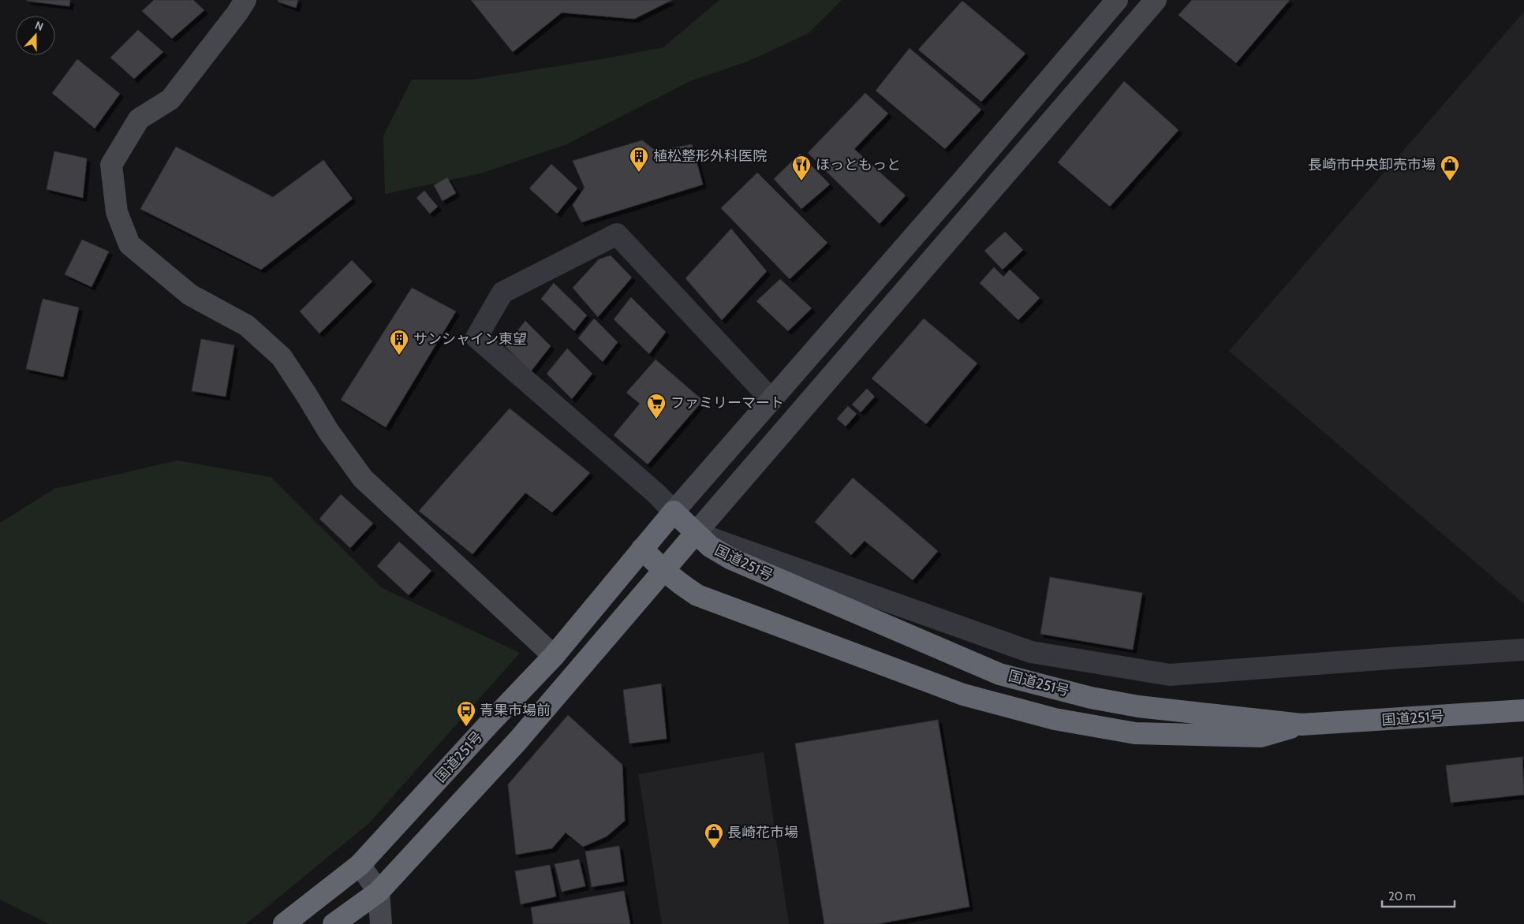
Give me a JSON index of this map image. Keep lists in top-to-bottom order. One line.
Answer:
{"streets":{"highway":["国道251号"]},"places":{"building":["植松整形外科医院","サンシャイン東望"],"restaurant":["ほっともっと"],"shop":["長崎市中央卸売市場","長崎花市場"],"supermarket":["ファミリーマート"],"bus stop":["青果市場前"]},"scale_bar":"20 m","north":"top"}
